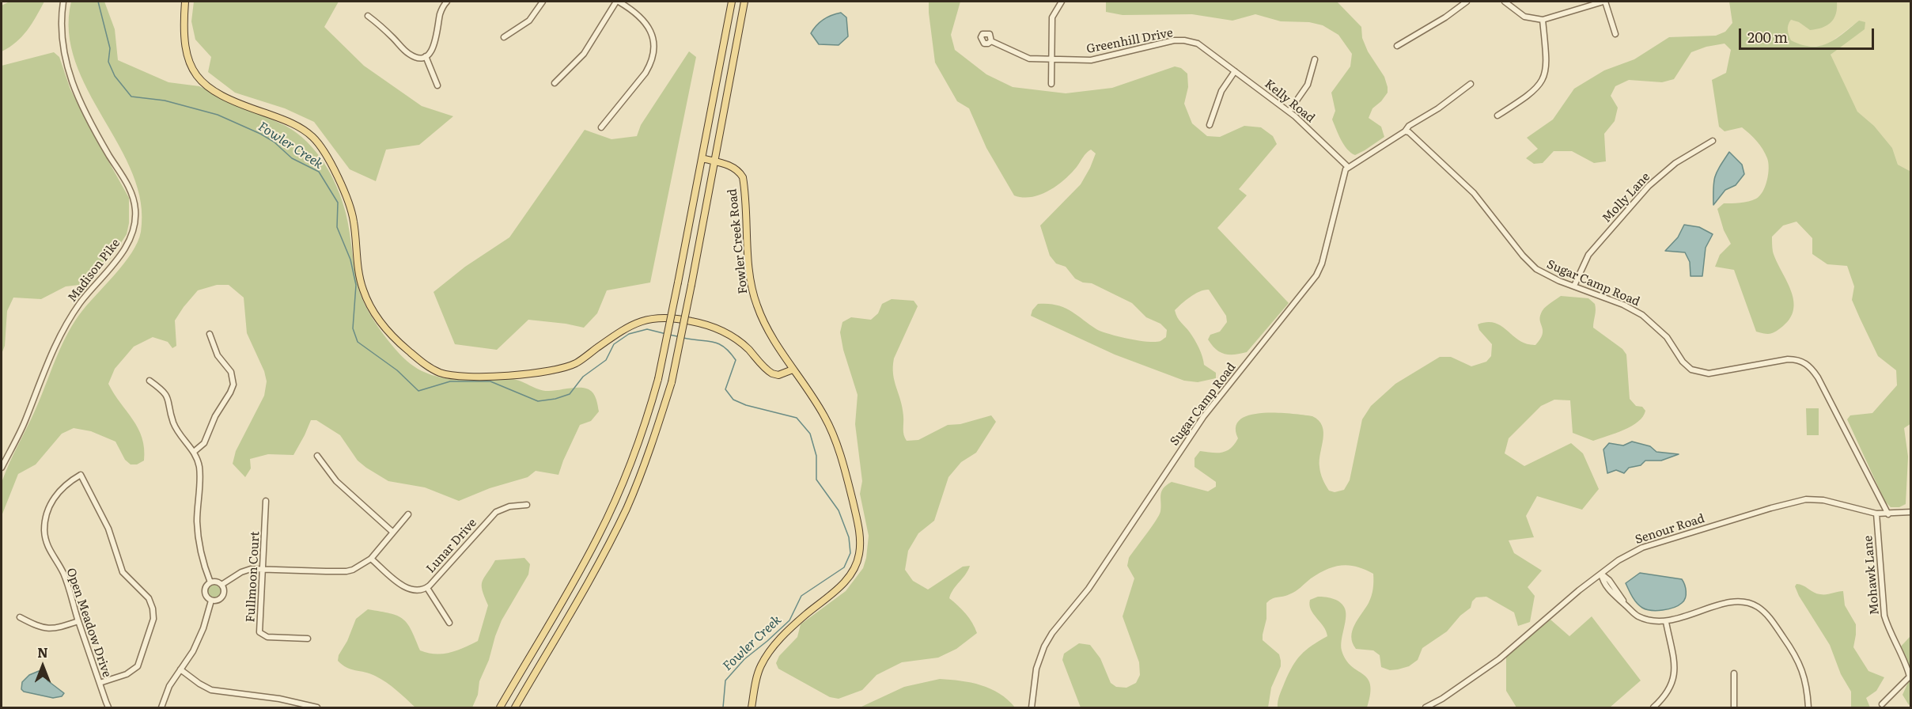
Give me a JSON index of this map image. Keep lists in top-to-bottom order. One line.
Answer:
{"streets":{"main road":["Fowler Creek Road"],"street":["Greenhill Drive","Kelly Road","Molly Lane","Madison Pike","Sugar Camp Road","Senour Road","Lunar Drive","Mohawk Lane","Fullmoon Court","Open Meadow Drive"]},"crossings":[["Greenhill Drive","Kelly Road"],["Kelly Road","Sugar Camp Road"],["Molly Lane","Sugar Camp Road"],["Sugar Camp Road","Senour Road"],["Senour Road","Mohawk Lane"]],"water":["Fowler Creek"],"scale_bar":"200 m","north":"top"}
